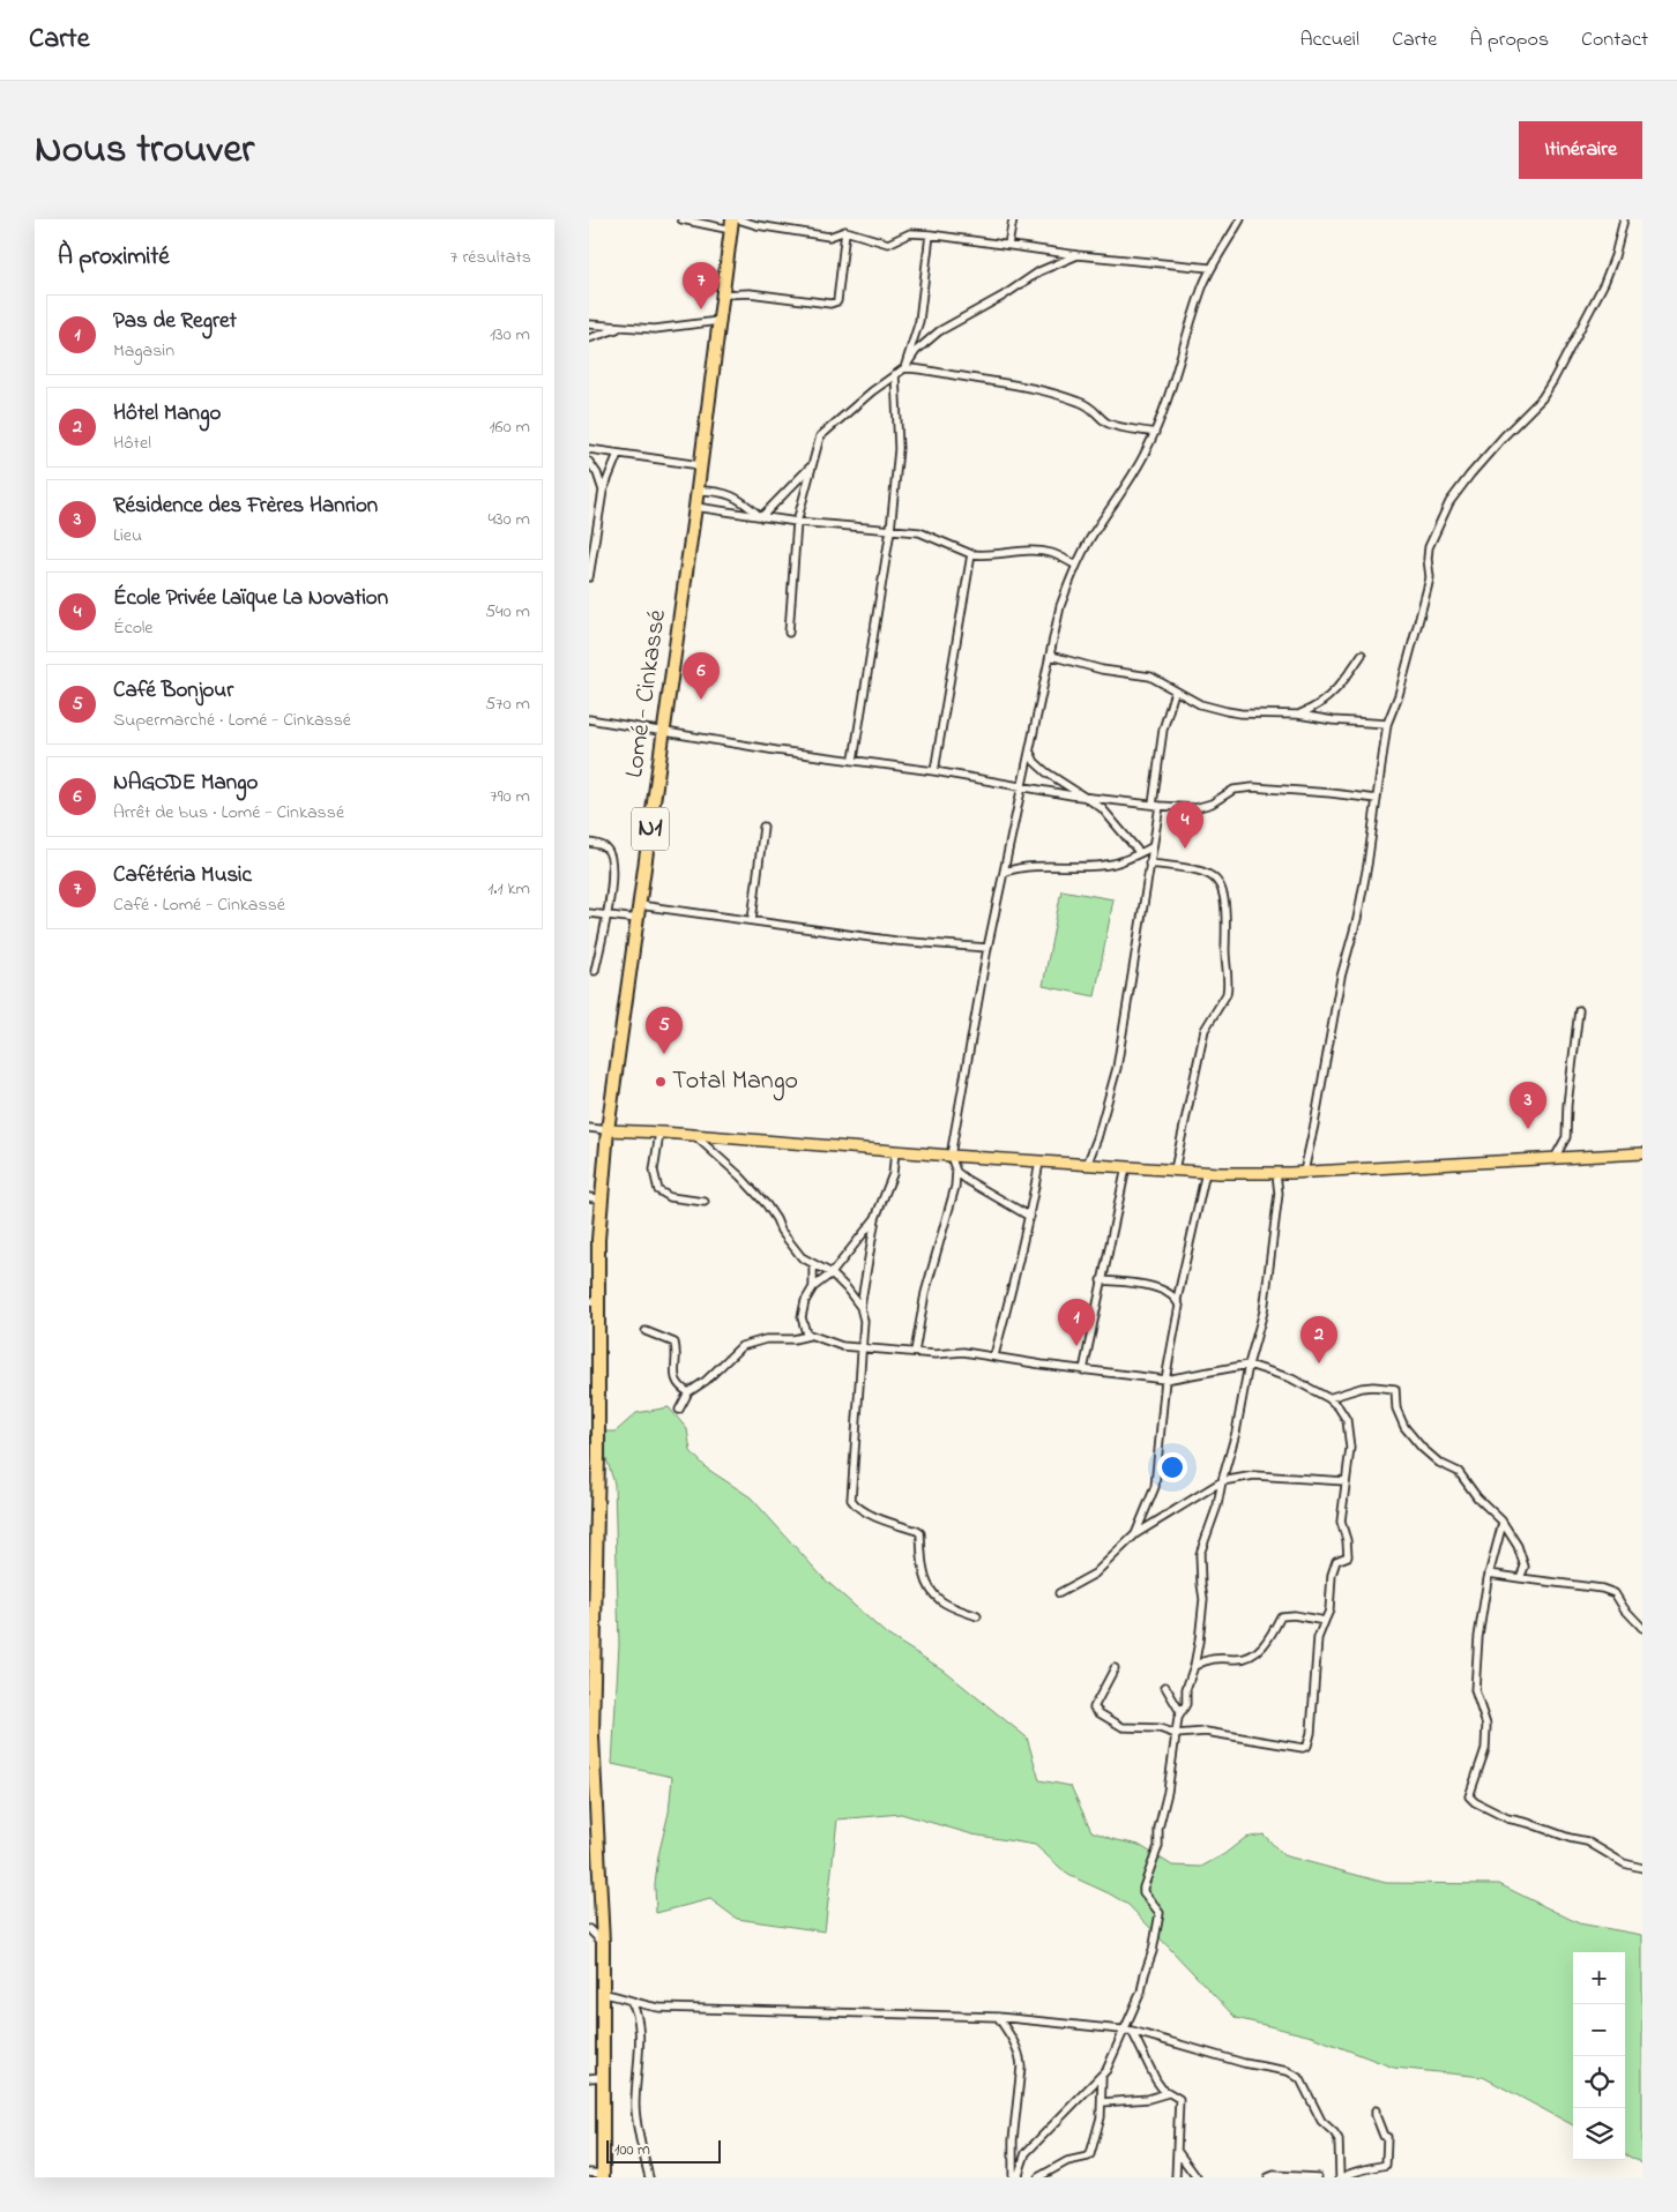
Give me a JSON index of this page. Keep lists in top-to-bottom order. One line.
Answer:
{"streets":{"highway":["Lomé - Cinkassé","N1"]},"places":["Total Mango"],"scale_bar":"100 m","page":{"header":"Carte","nav":["Accueil","Carte","À propos","Contact"],"title":"Nous trouver","buttons":"Itinéraire","heading":["À proximité","7 résultats"],"pins":["7","6","4","5","3","1","2"],"list":[{"mark":"1","name":"Pas de Regret","note":"Magasin","value":"130 m"},{"mark":"2","name":"Hôtel Mango","note":"Hôtel","value":"160 m"},{"mark":"3","name":"Résidence des Frères Hanrion","note":"Lieu","value":"430 m"},{"mark":"4","name":"École Privée Laïque La Novation","note":"École","value":"540 m"},{"mark":"5","name":"Café Bonjour","note":"Supermarché · Lomé - Cinkassé","value":"570 m"},{"mark":"6","name":"NAGODE Mango","note":"Arrêt de bus · Lomé - Cinkassé","value":"790 m"},{"mark":"7","name":"Cafétéria Music","note":"Café · Lomé - Cinkassé","value":"1.1 km"}],"map_buttons":["+","−"],"scale":"100 m"}}
